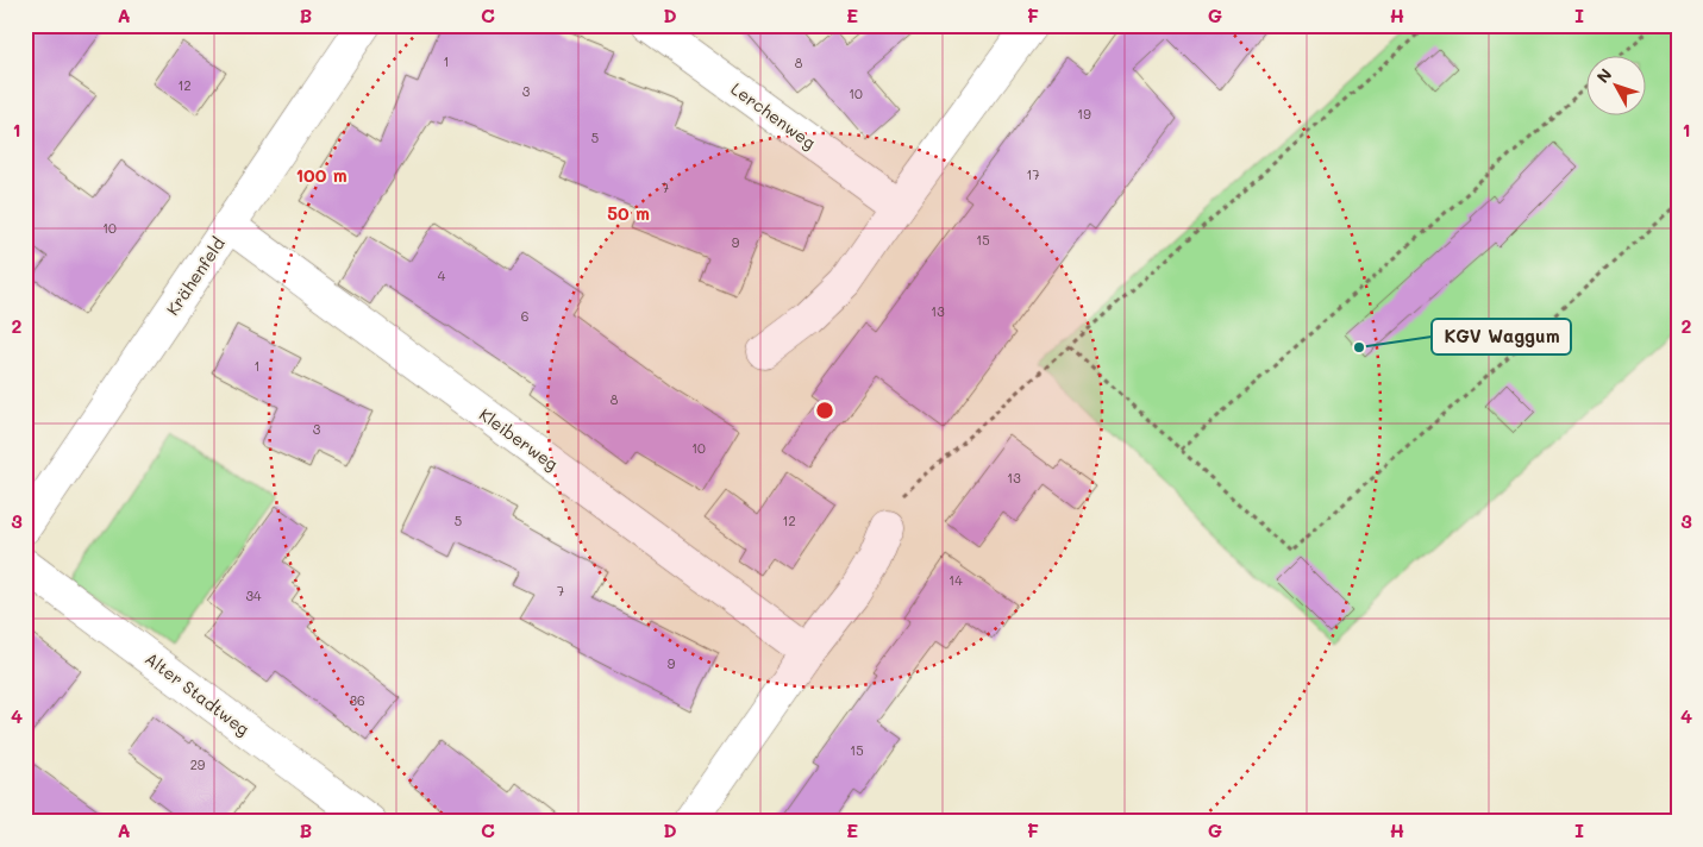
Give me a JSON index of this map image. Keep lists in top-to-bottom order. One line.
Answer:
{"streets":{"street":["Lerchenweg","Krähenfeld","Kleiberweg","Alter Stadtweg"]},"crossings":[["Krähenfeld","Kleiberweg"]],"places":["KGV Waggum"],"house_numbers":["1","8","12","3","10","19","5","17","7","10","15","9","4","13","6","1","8","3","10","13","5","12","14","7","34","9","36","15","29"],"north":"top left","grid":{"columns":["A","B","C","D","E","F","G","H","I"],"rows":["1","2","3","4"]},"rings":["100 m","50 m"]}
